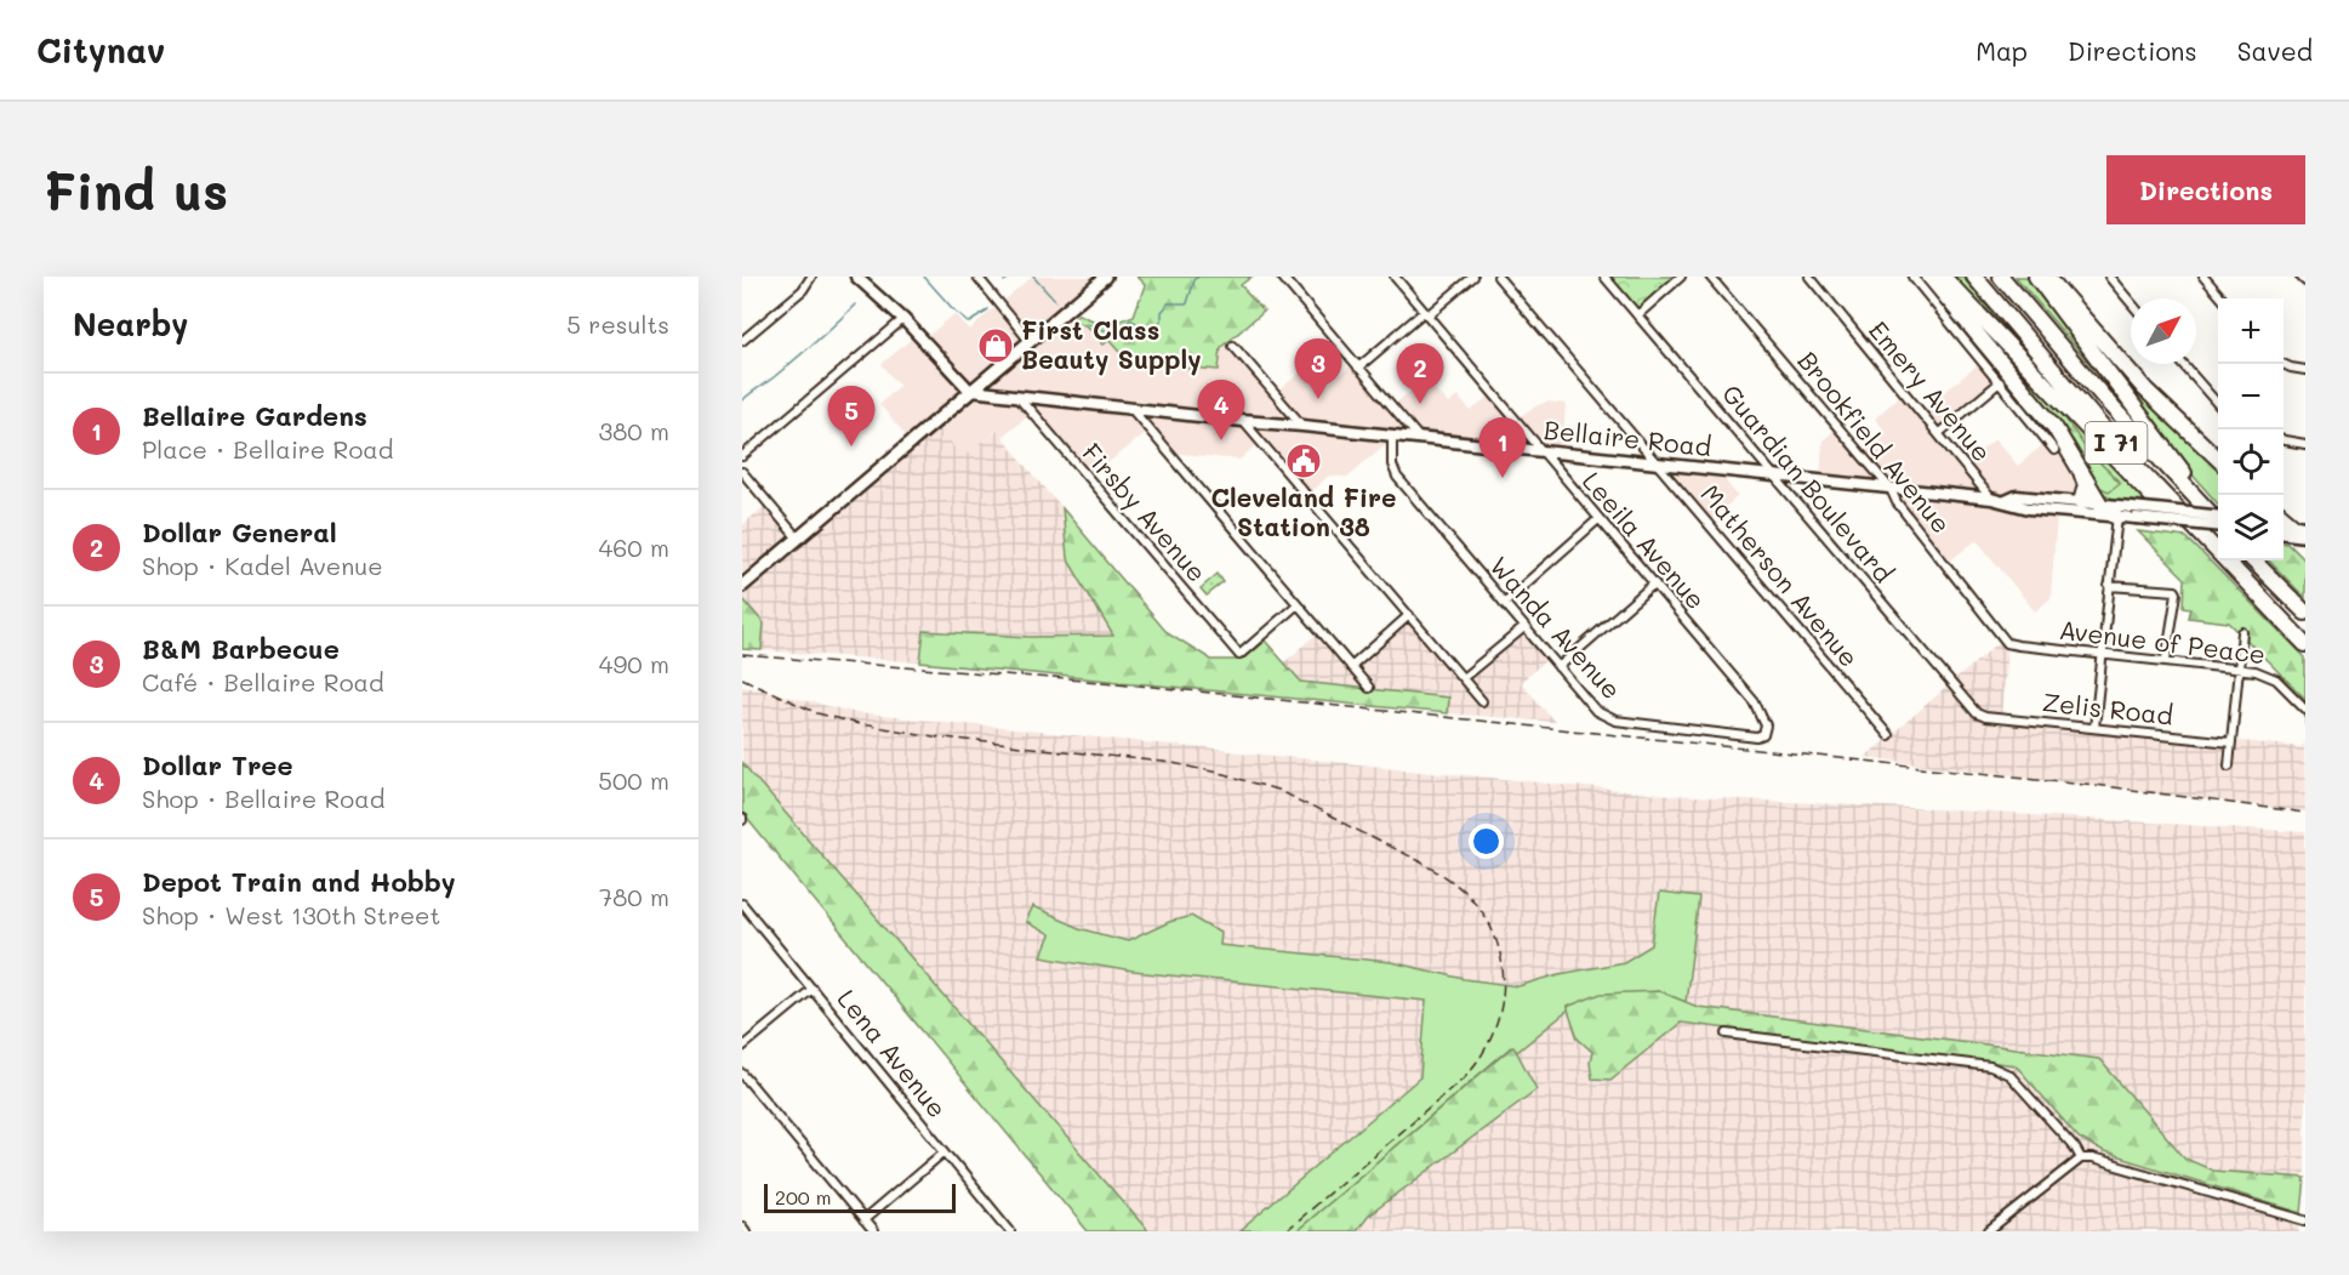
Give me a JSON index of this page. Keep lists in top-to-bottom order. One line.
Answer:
{"streets":{"highway":["I 71"],"street":["Emery Avenue","Bellaire Road","Brookfield Avenue","Guardian Boulevard","Firsby Avenue","Leeila Avenue","Matherson Avenue","Wanda Avenue","Avenue of Peace","Zelis Road","Lena Avenue"]},"crossings":[["Emery Avenue","Bellaire Road"],["Bellaire Road","Brookfield Avenue"],["Bellaire Road","Guardian Boulevard"],["Bellaire Road","Firsby Avenue"],["Bellaire Road","Leeila Avenue"],["Bellaire Road","Matherson Avenue"],["Bellaire Road","Wanda Avenue"],["Brookfield Avenue","Avenue of Peace"],["Guardian Boulevard","Zelis Road"],["Leeila Avenue","Wanda Avenue"]],"places":{"shop":["First Class Beauty Supply"],"public building":["Cleveland Fire Station 38"]},"scale_bar":"200 m","north":"top right","page":{"header":"Citynav","nav":["Map","Directions","Saved"],"buttons":"Directions","title":"Find us","heading":["Nearby","5 results"],"map_buttons":["+","−"],"pins":["3","2","4","5","1"],"list":[{"mark":"1","name":"Bellaire Gardens","note":"Place · Bellaire Road","value":"380 m"},{"mark":"2","name":"Dollar General","note":"Shop · Kadel Avenue","value":"460 m"},{"mark":"3","name":"B&M Barbecue","note":"Café · Bellaire Road","value":"490 m"},{"mark":"4","name":"Dollar Tree","note":"Shop · Bellaire Road","value":"500 m"},{"mark":"5","name":"Depot Train and Hobby","note":"Shop · West 130th Street","value":"780 m"}],"scale":"200 m"}}
